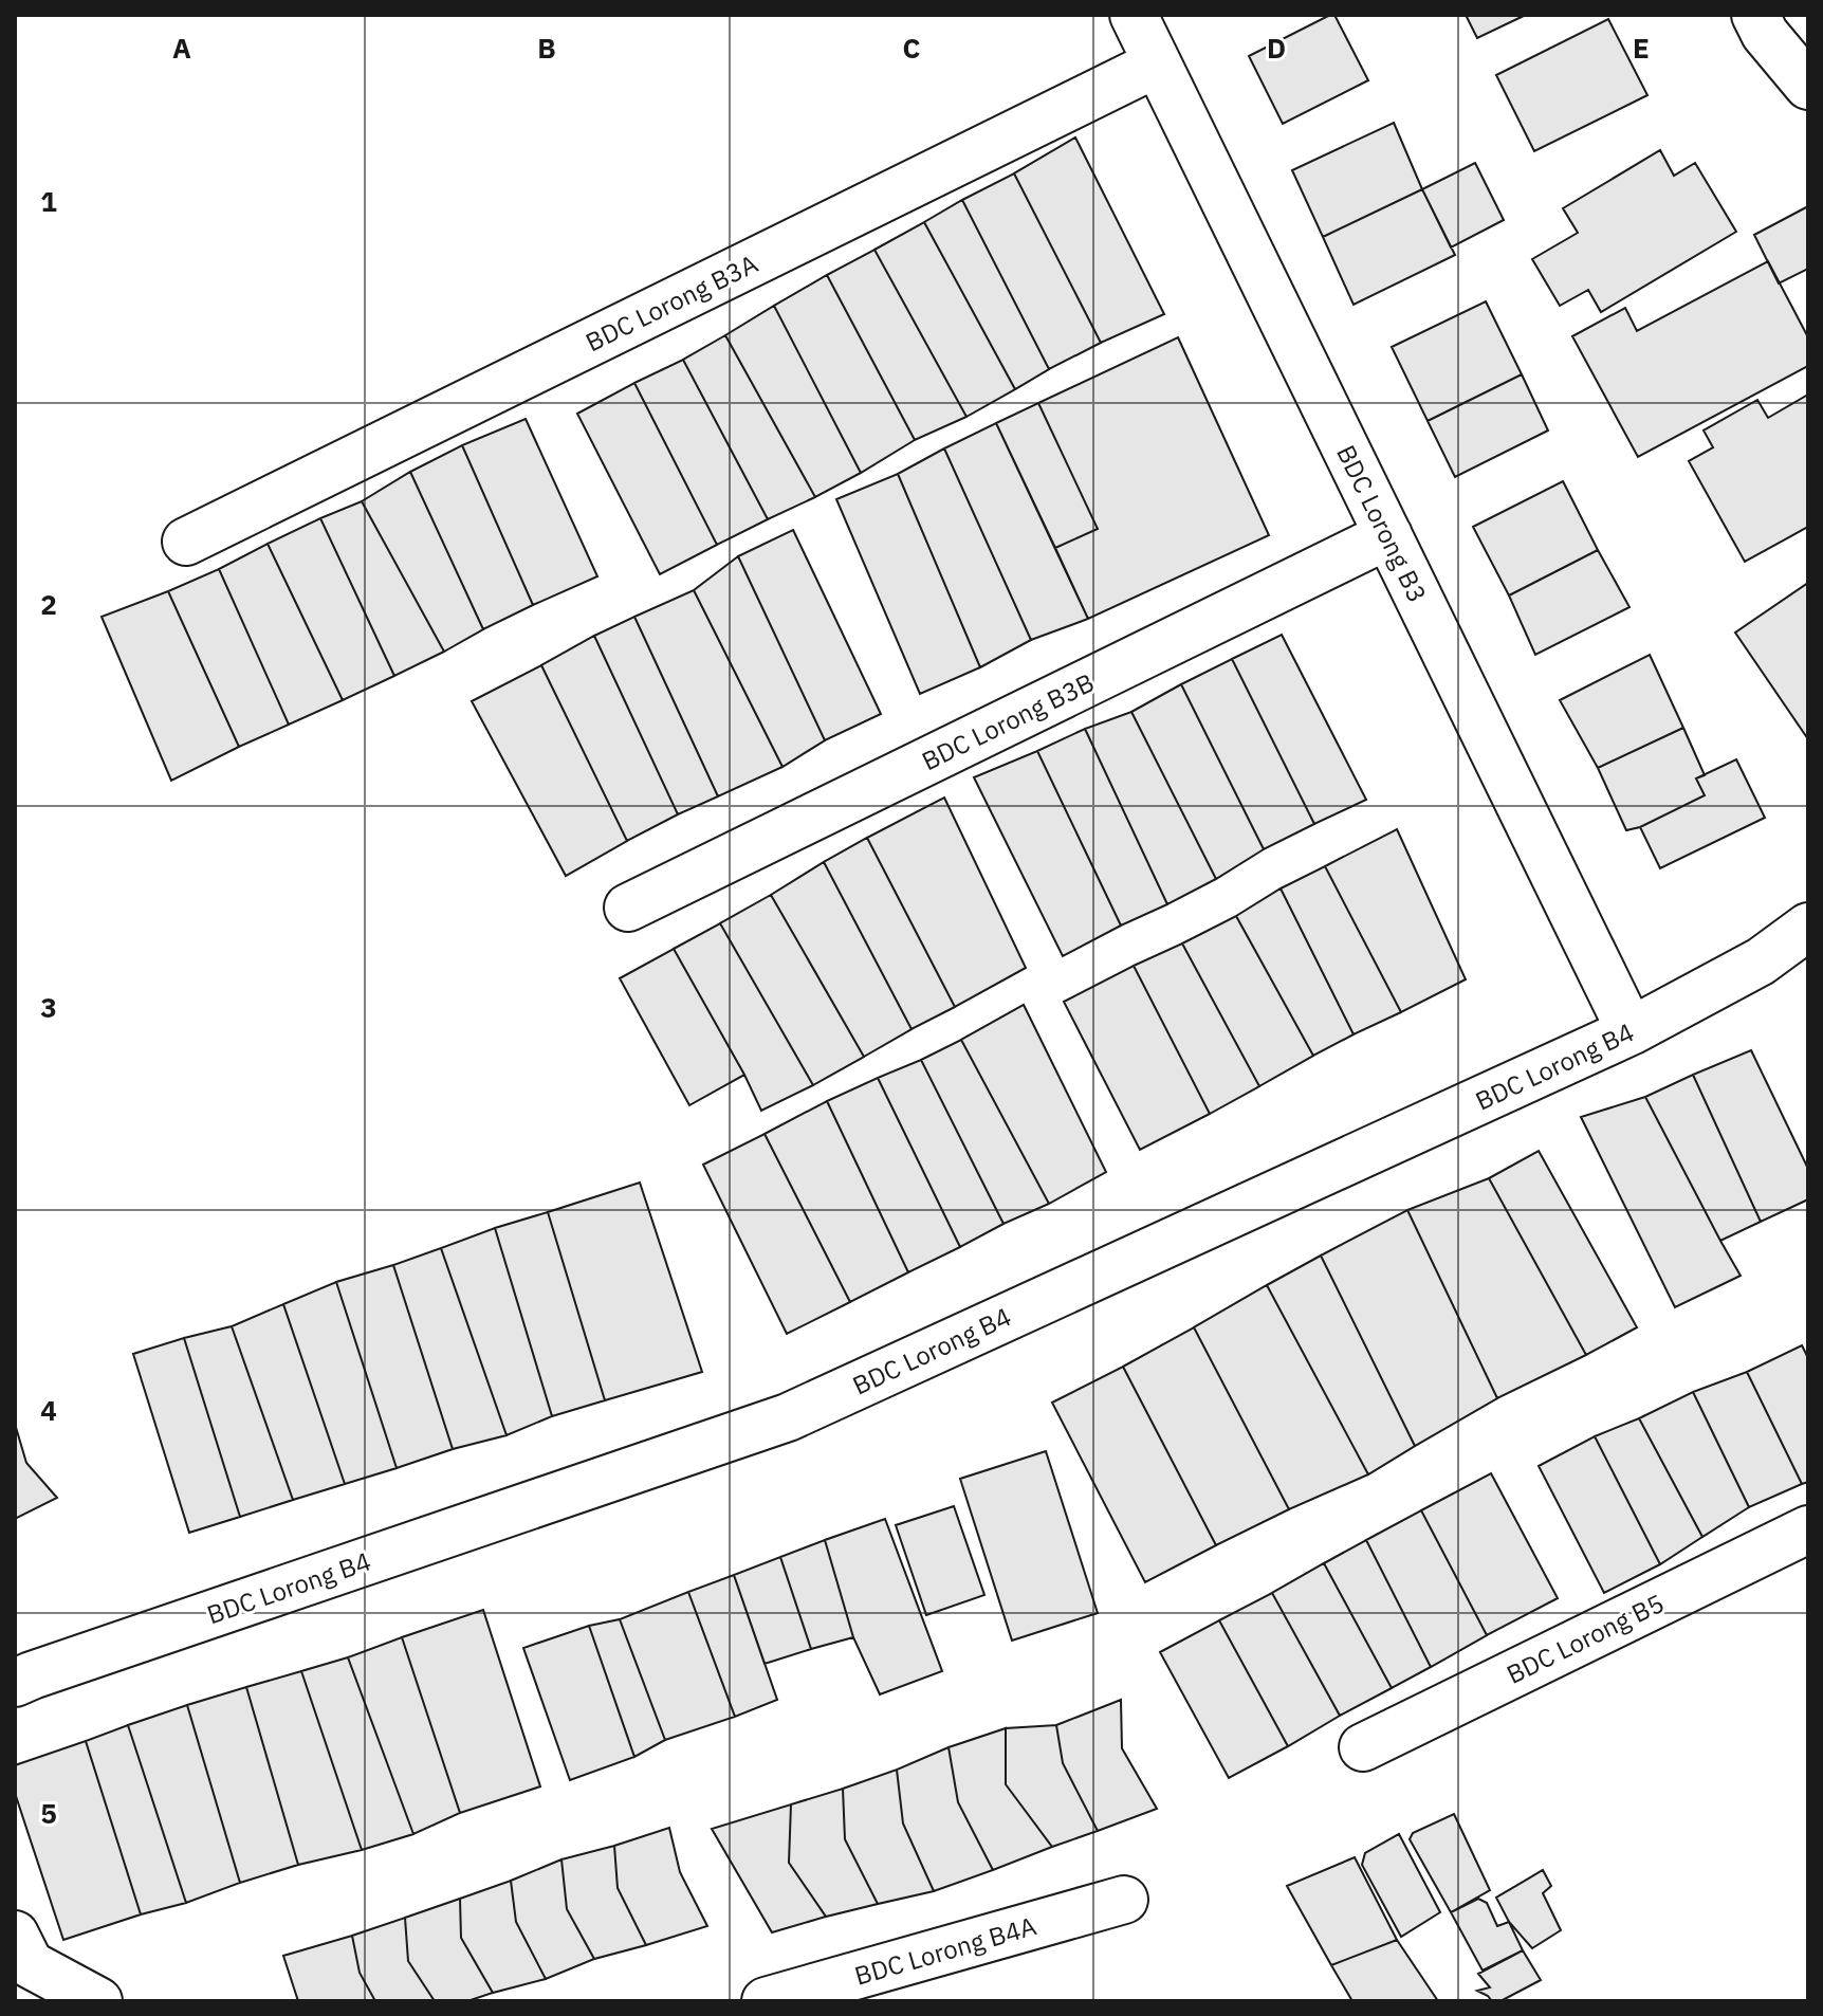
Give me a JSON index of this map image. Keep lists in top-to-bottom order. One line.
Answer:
{"streets":{"street":["BDC Lorong B3A","BDC Lorong B3","BDC Lorong B3B","BDC Lorong B4","BDC Lorong B5","BDC Lorong B4A"]},"crossings":[["BDC Lorong B3A","BDC Lorong B3"],["BDC Lorong B3","BDC Lorong B3B"],["BDC Lorong B3","BDC Lorong B4"]],"grid":{"columns":["A","B","C","D","E"],"rows":["1","2","3","4","5"]}}
